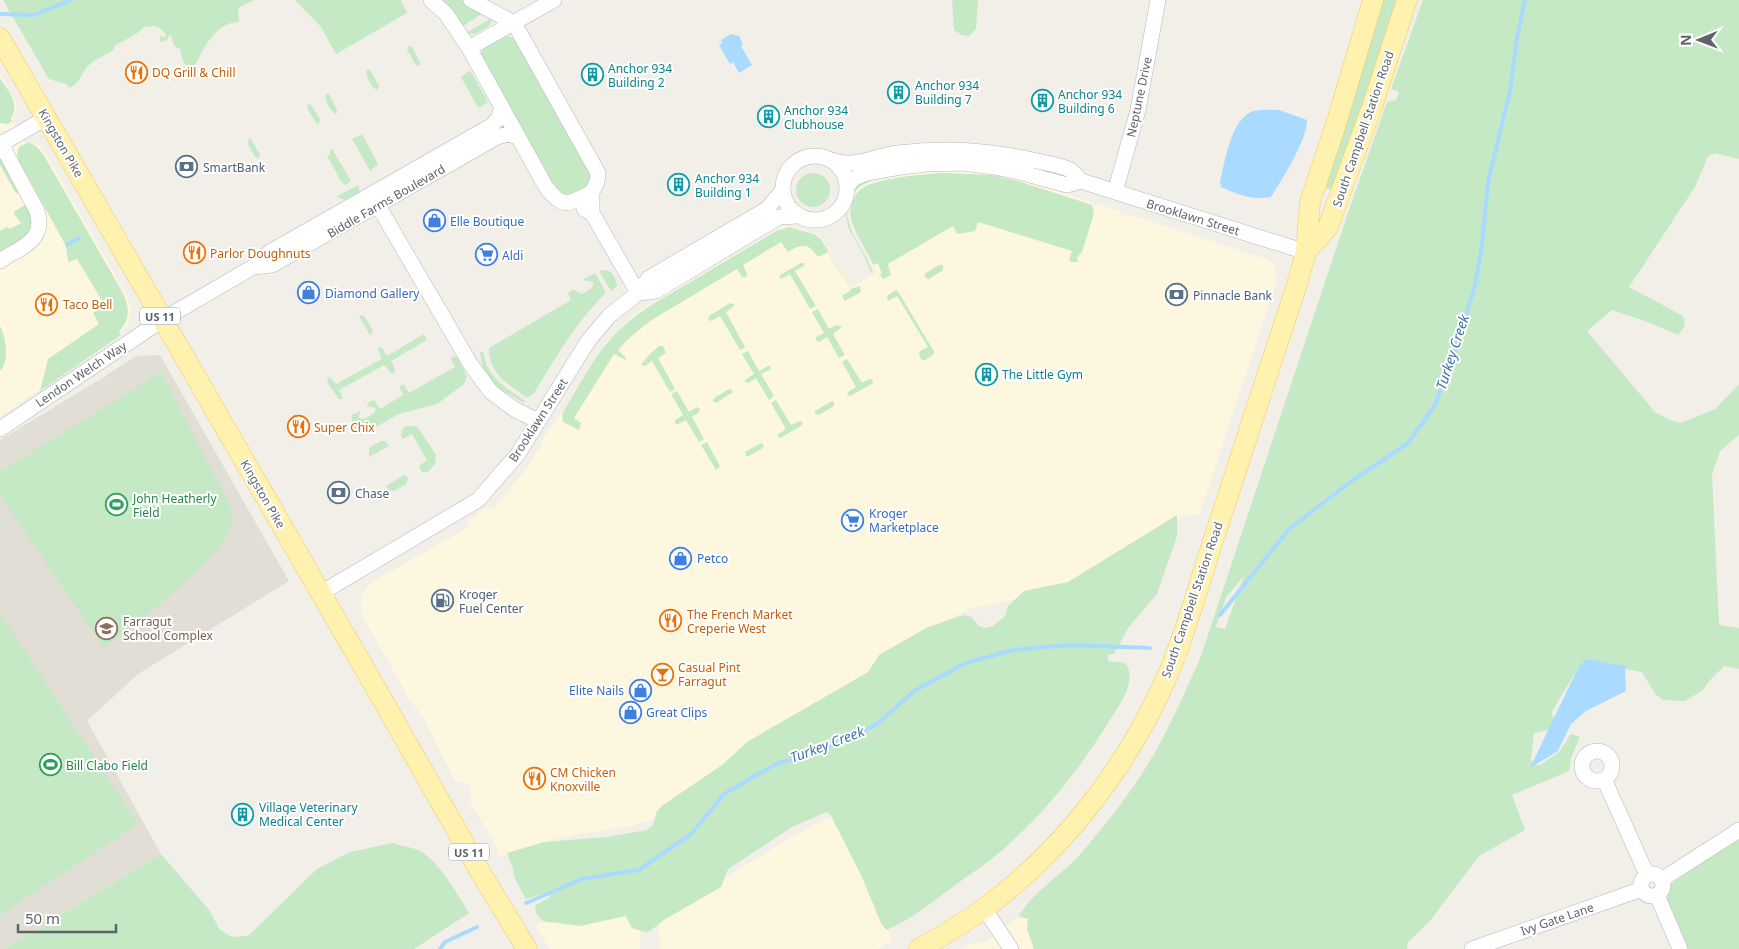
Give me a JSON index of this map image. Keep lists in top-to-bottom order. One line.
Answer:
{"streets":{"main road":["South Campbell Station Road","Kingston Pike","US 11"],"street":["Neptune Drive","Biddle Farms Boulevard","Brooklawn Street","Lendon Welch Way","Ivy Gate Lane"]},"crossings":[["Neptune Drive","Brooklawn Street"],["South Campbell Station Road","Brooklawn Street"],["Kingston Pike","Biddle Farms Boulevard"],["Kingston Pike","Brooklawn Street"],["Kingston Pike","Lendon Welch Way"],["Biddle Farms Boulevard","Lendon Welch Way"]],"water":["Turkey Creek"],"places":{"restaurant":["DQ Grill & Chill","Parlor Doughnuts","Taco Bell","Super Chix","The French Market Creperie West","CM Chicken Knoxville"],"building":["Anchor 934 Building 2","Anchor 934 Building 7","Anchor 934 Building 6","Anchor 934 Clubhouse","Anchor 934 Building 1","The Little Gym","Village Veterinary Medical Center"],"bank":["SmartBank","Pinnacle Bank","Chase"],"shop":["Elle Boutique","Diamond Gallery","Petco","Elite Nails","Great Clips"],"supermarket":["Aldi","Kroger Marketplace"],"sports":["John Heatherly Field","Bill Clabo Field"],"fuel station":["Kroger Fuel Center"],"school or university":["Farragut School Complex"],"bar":["Casual Pint Farragut"]},"scale_bar":"50 m","north":"left"}
